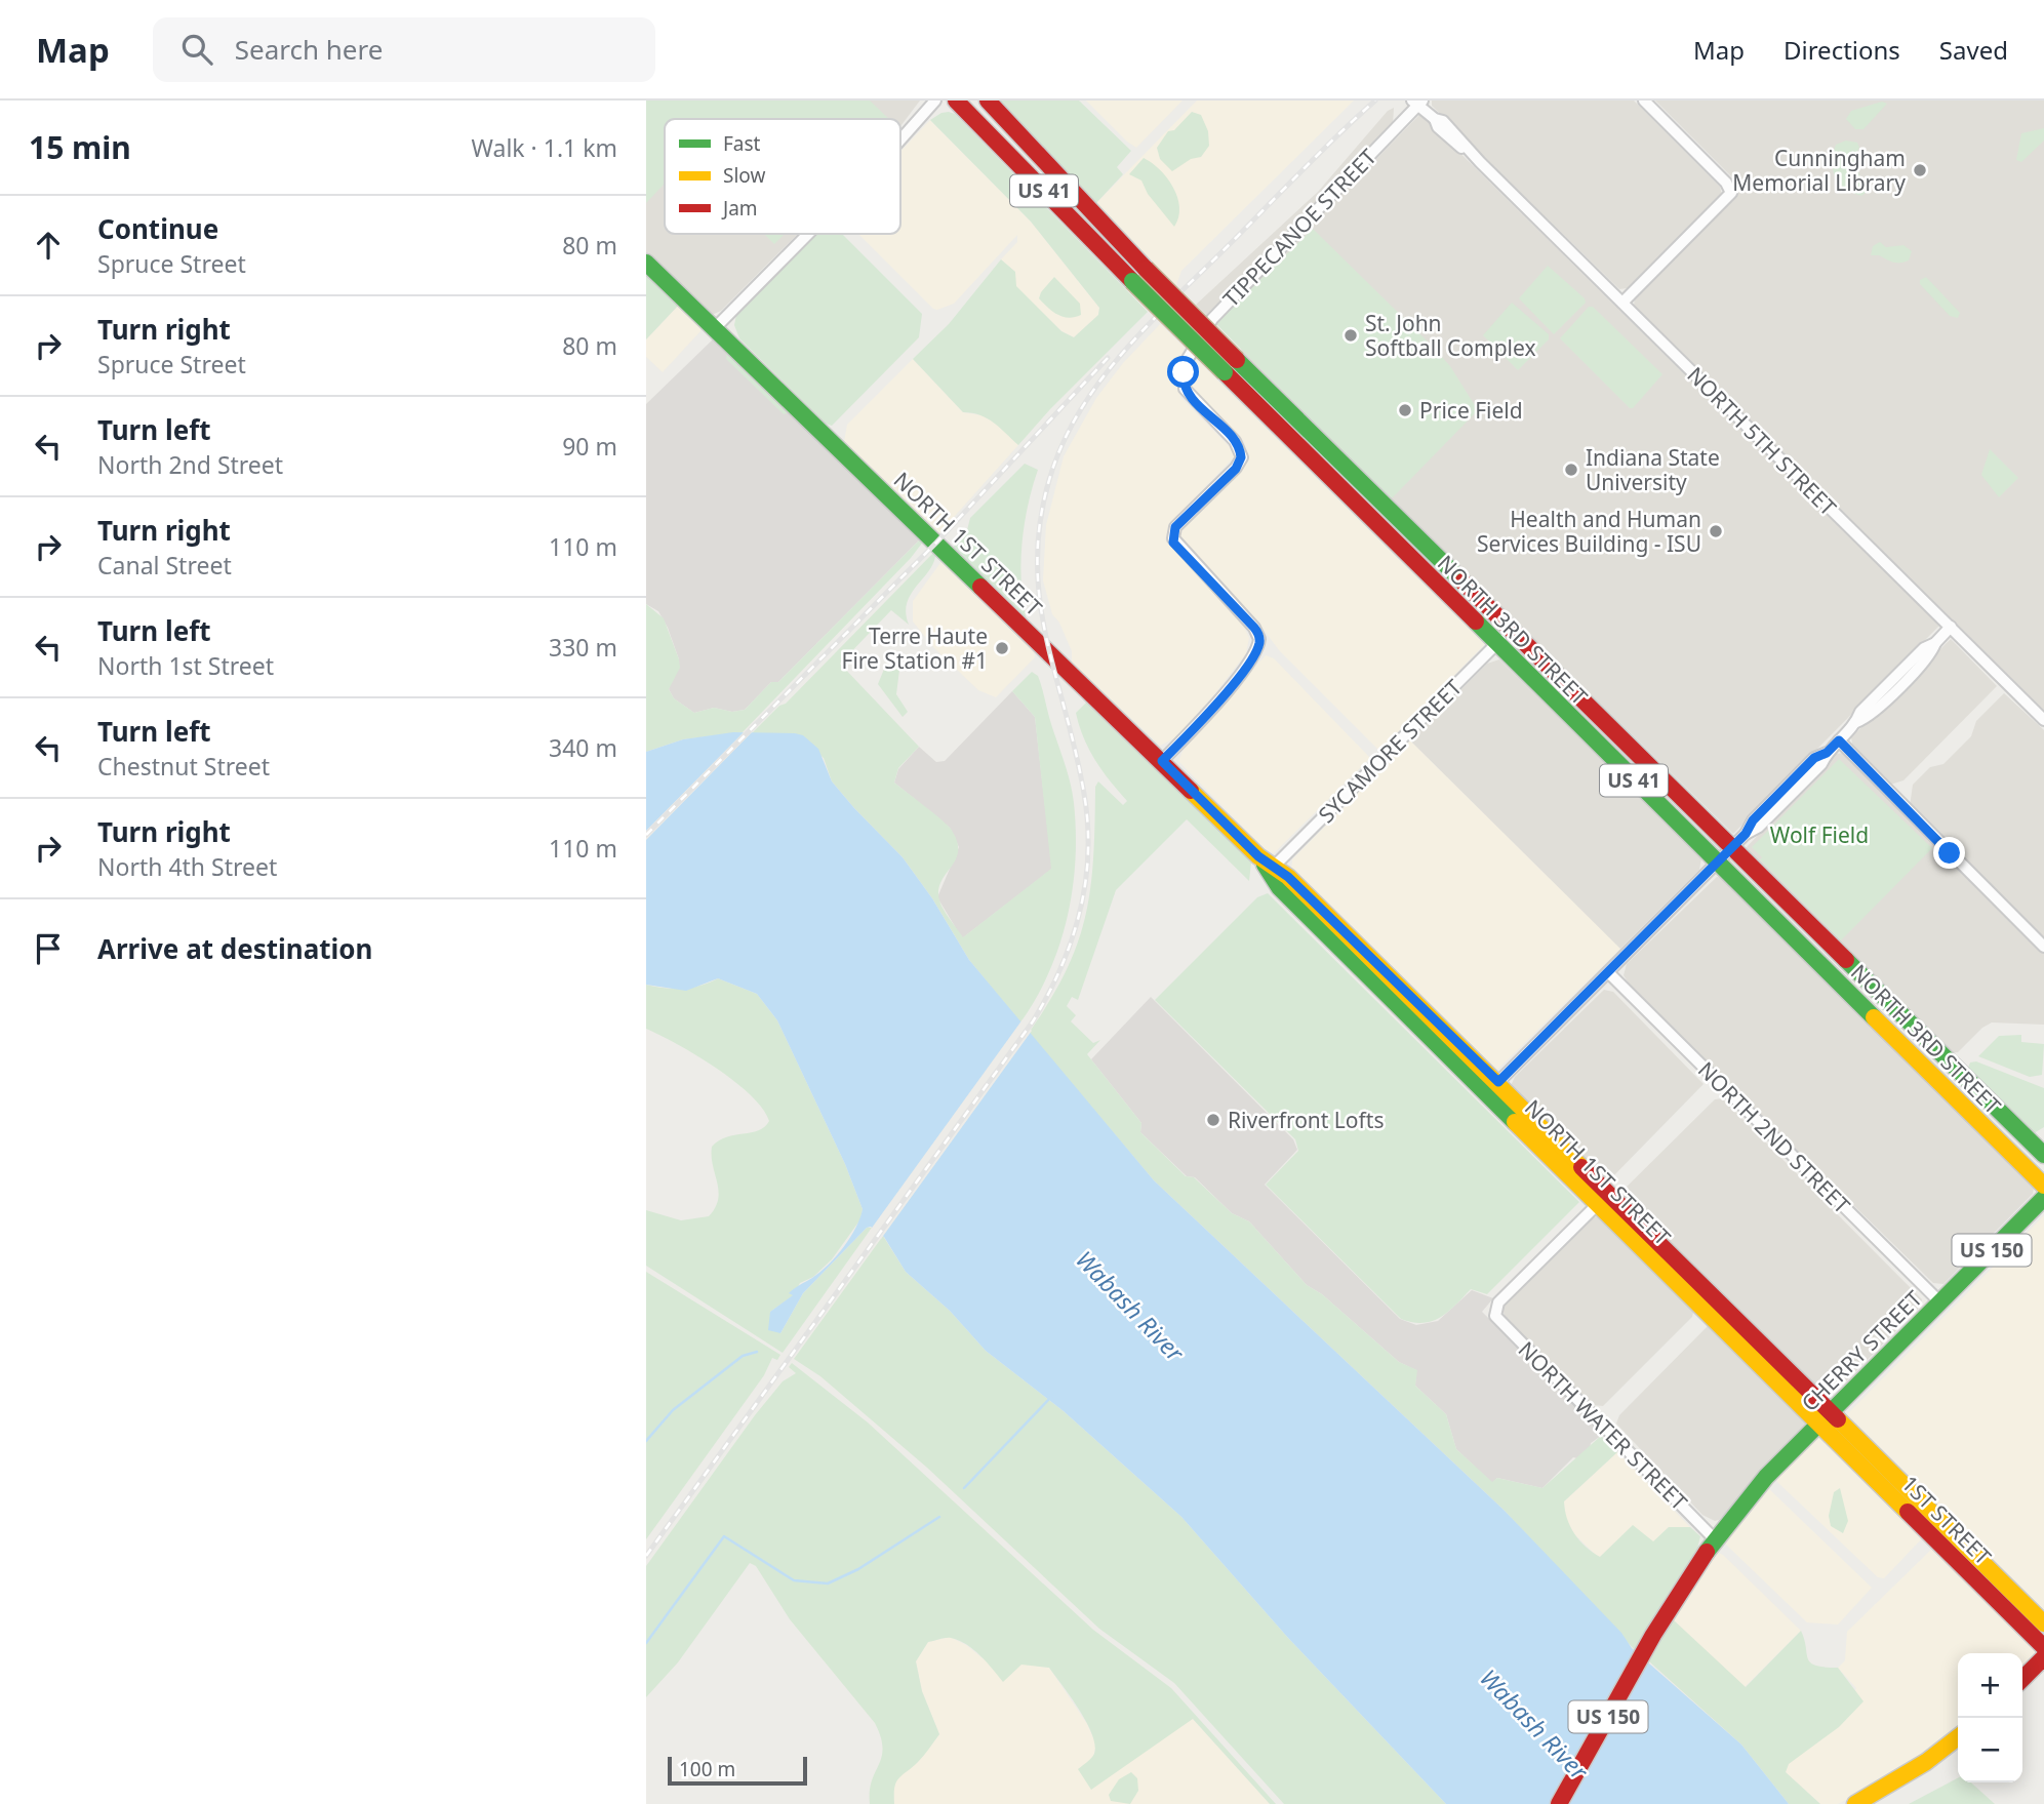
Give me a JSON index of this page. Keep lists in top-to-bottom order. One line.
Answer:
{"streets":{"main road":["US 41","NORTH 1ST STREET","NORTH 3RD STREET","US 150","CHERRY STREET","1ST STREET"],"street":["TIPPECANOE STREET","NORTH 5TH STREET","SYCAMORE STREET","NORTH 2ND STREET","NORTH WATER STREET"]},"crossings":[["TIPPECANOE STREET","NORTH 5TH STREET"],["TIPPECANOE STREET","NORTH 1ST STREET"],["NORTH 1ST STREET","SYCAMORE STREET"],["NORTH 1ST STREET","CHERRY STREET"],["NORTH 1ST STREET","NORTH WATER STREET"],["NORTH 1ST STREET","1ST STREET"],["NORTH 3RD STREET","SYCAMORE STREET"],["NORTH 2ND STREET","CHERRY STREET"],["US 150","CHERRY STREET"],["US 150","NORTH WATER STREET"],["CHERRY STREET","NORTH WATER STREET"],["CHERRY STREET","1ST STREET"]],"water":["Wabash River"],"parks":["Wolf Field"],"places":["Cunningham Memorial Library","St. John Softball Complex","Price Field","Indiana State University","Health and Human Services Building - ISU","Terre Haute Fire Station #1","Riverfront Lofts"],"legend":["Fast","Slow","Jam"],"scale_bar":"100 m","page":{"header":"Map","search":"Search here","nav":["Map","Directions","Saved"],"heading":["15 min","Walk · 1.1 km"],"list":[["Continue","Spruce Street","80 m"],["Turn right","Spruce Street","80 m"],["Turn left","North 2nd Street","90 m"],["Turn right","Canal Street","110 m"],["Turn left","North 1st Street","330 m"],["Turn left","Chestnut Street","340 m"],["Turn right","North 4th Street","110 m"],"Arrive at destination"],"map_buttons":["+","−"],"scale":"100 m"}}
